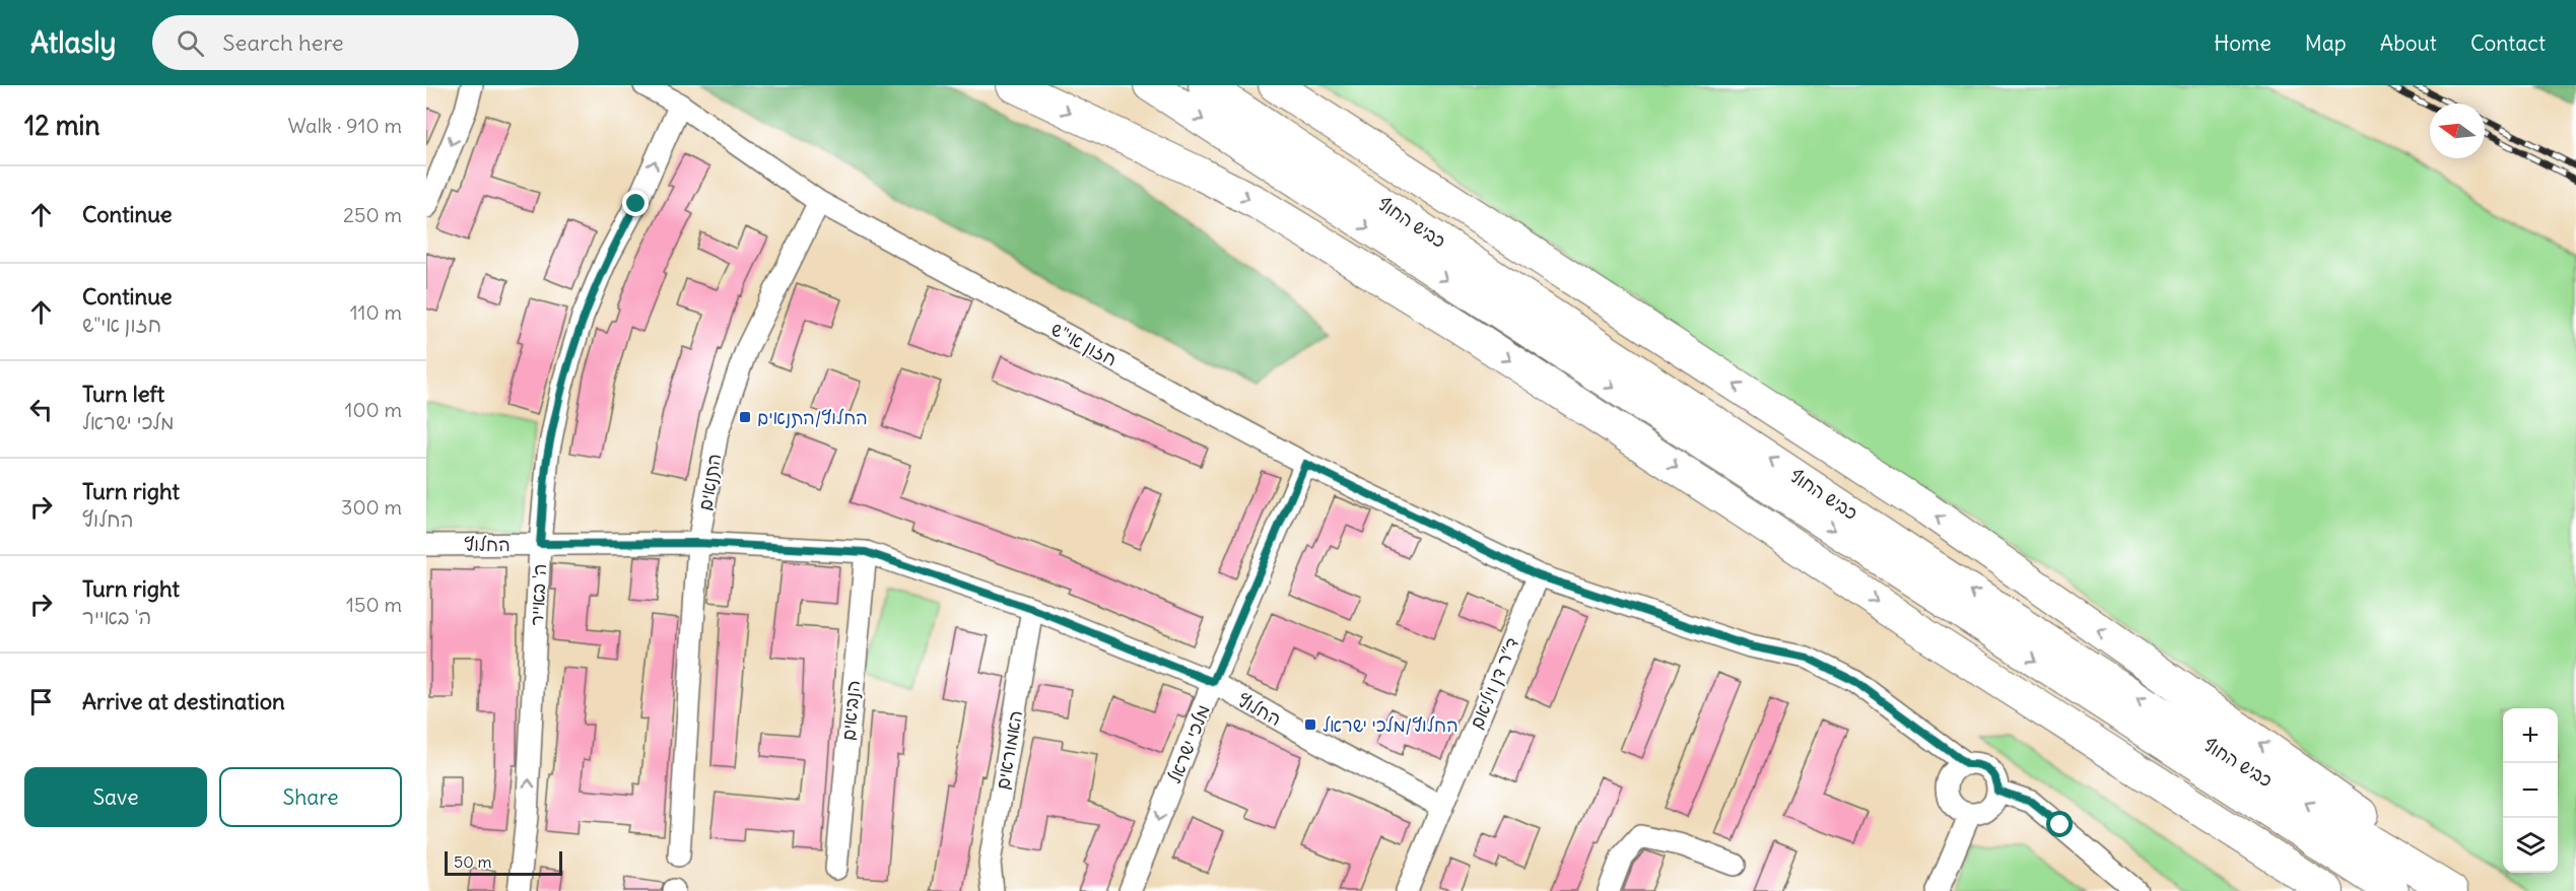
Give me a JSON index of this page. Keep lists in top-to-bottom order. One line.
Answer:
{"streets":{"highway":["כביש החוף"],"street":["חזון אי\"ש","התנאים","החלוץ","ה' באייר","ד״ר דן ויליאם","הנביאים","מלכי ישראל","האמוראים"]},"crossings":[["חזון אי\"ש","התנאים"],["חזון אי\"ש","ה' באייר"],["חזון אי\"ש","ד״ר דן ויליאם"],["חזון אי\"ש","מלכי ישראל"],["התנאים","החלוץ"],["החלוץ","ה' באייר"],["החלוץ","ד״ר דן ויליאם"],["החלוץ","הנביאים"],["החלוץ","מלכי ישראל"],["החלוץ","האמוראים"]],"one_way":["ה' באייר","מלכי ישראל"],"places":{"transit":["החלוץ/התנאים","החלוץ/מלכי ישראל"]},"scale_bar":"50 m","north":"left","page":{"header":"Atlasly","search":"Search here","nav":["Home","Map","About","Contact"],"heading":["12 min","Walk · 910 m"],"list":[["Continue","250 m"],["Continue","חזון אי\"ש","110 m"],["Turn left","מלכי ישראל","100 m"],["Turn right","החלוץ","300 m"],["Turn right","ה' באייר","150 m"],"Arrive at destination"],"map_buttons":["+","−"],"buttons":["Save","Share"],"scale":"50 m"}}
